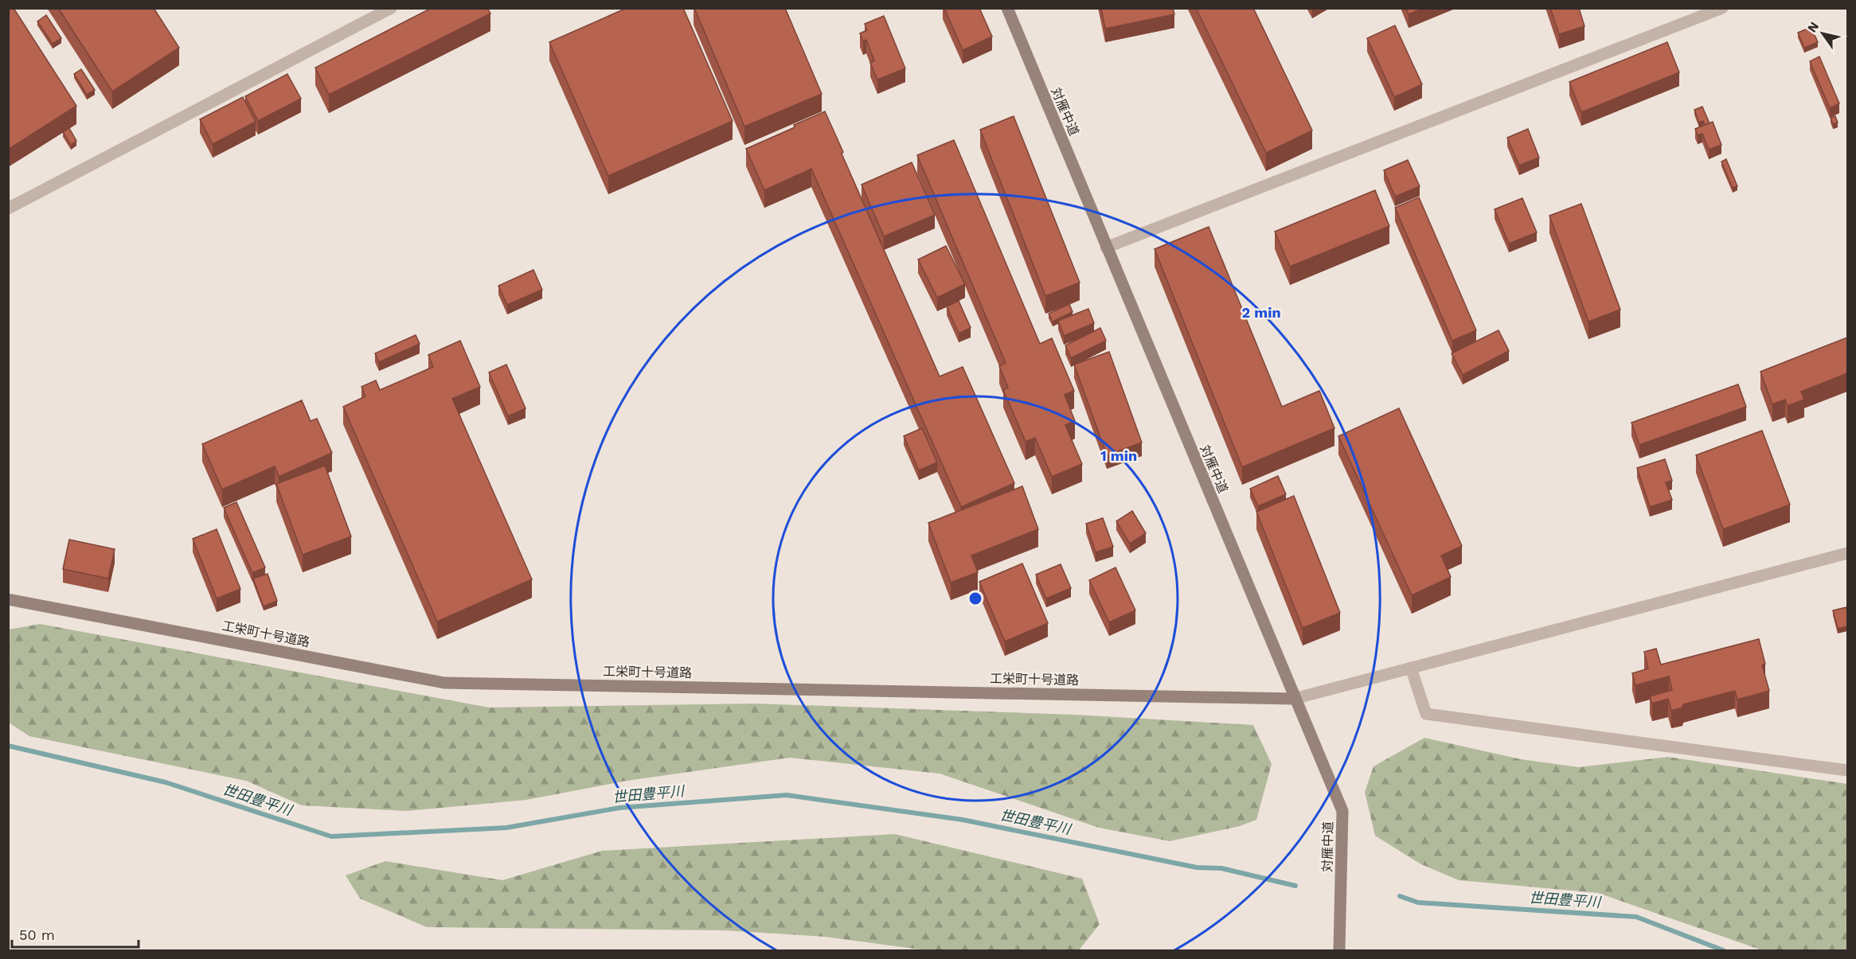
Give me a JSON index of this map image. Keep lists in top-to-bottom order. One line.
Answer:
{"streets":{"street":["対雁中道","工栄町十号道路"]},"crossings":[["対雁中道","工栄町十号道路"]],"water":["世田豊平川"],"scale_bar":"50 m","north":"top left","rings":["2 min","1 min"]}
